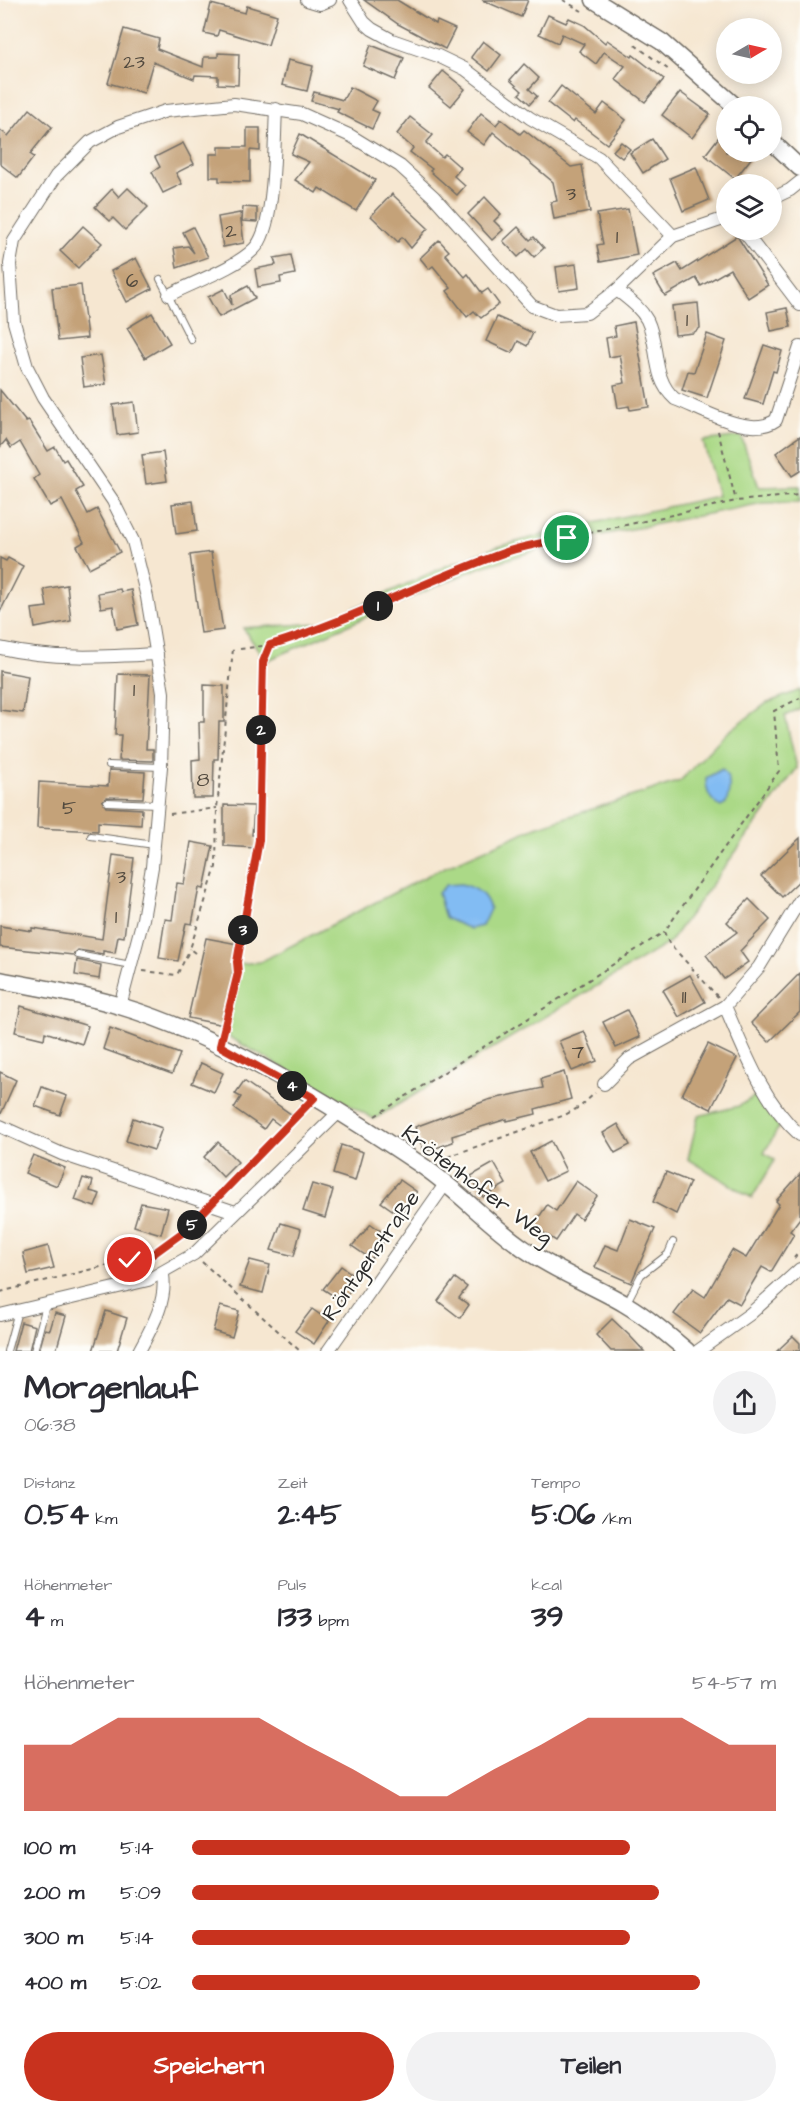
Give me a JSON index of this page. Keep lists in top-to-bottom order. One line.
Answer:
{"streets":{"street":["Krötenhofer Weg","Röntgenstraße"]},"crossings":[["Krötenhofer Weg","Röntgenstraße"]],"house_numbers":["23","3","2","1","6","1","1","8","5","3","1","11","7"],"north":"right","page":{"pins":["1","2","3","4","5"],"heading":["Morgenlauf","06:38"],"stats":[["Distanz","0.54 km"],["Zeit","2:45"],["Tempo","5:06 /km"],["Höhenmeter","4 m"],["Puls","133 bpm"],["kcal","39"]],"chart":["Höhenmeter","54–57 m"],"list":[{"name":"100 m","note":"5:14"},{"name":"200 m","note":"5:09"},{"name":"300 m","note":"5:14"},{"name":"400 m","note":"5:02"}],"buttons":["Speichern","Teilen"]}}
